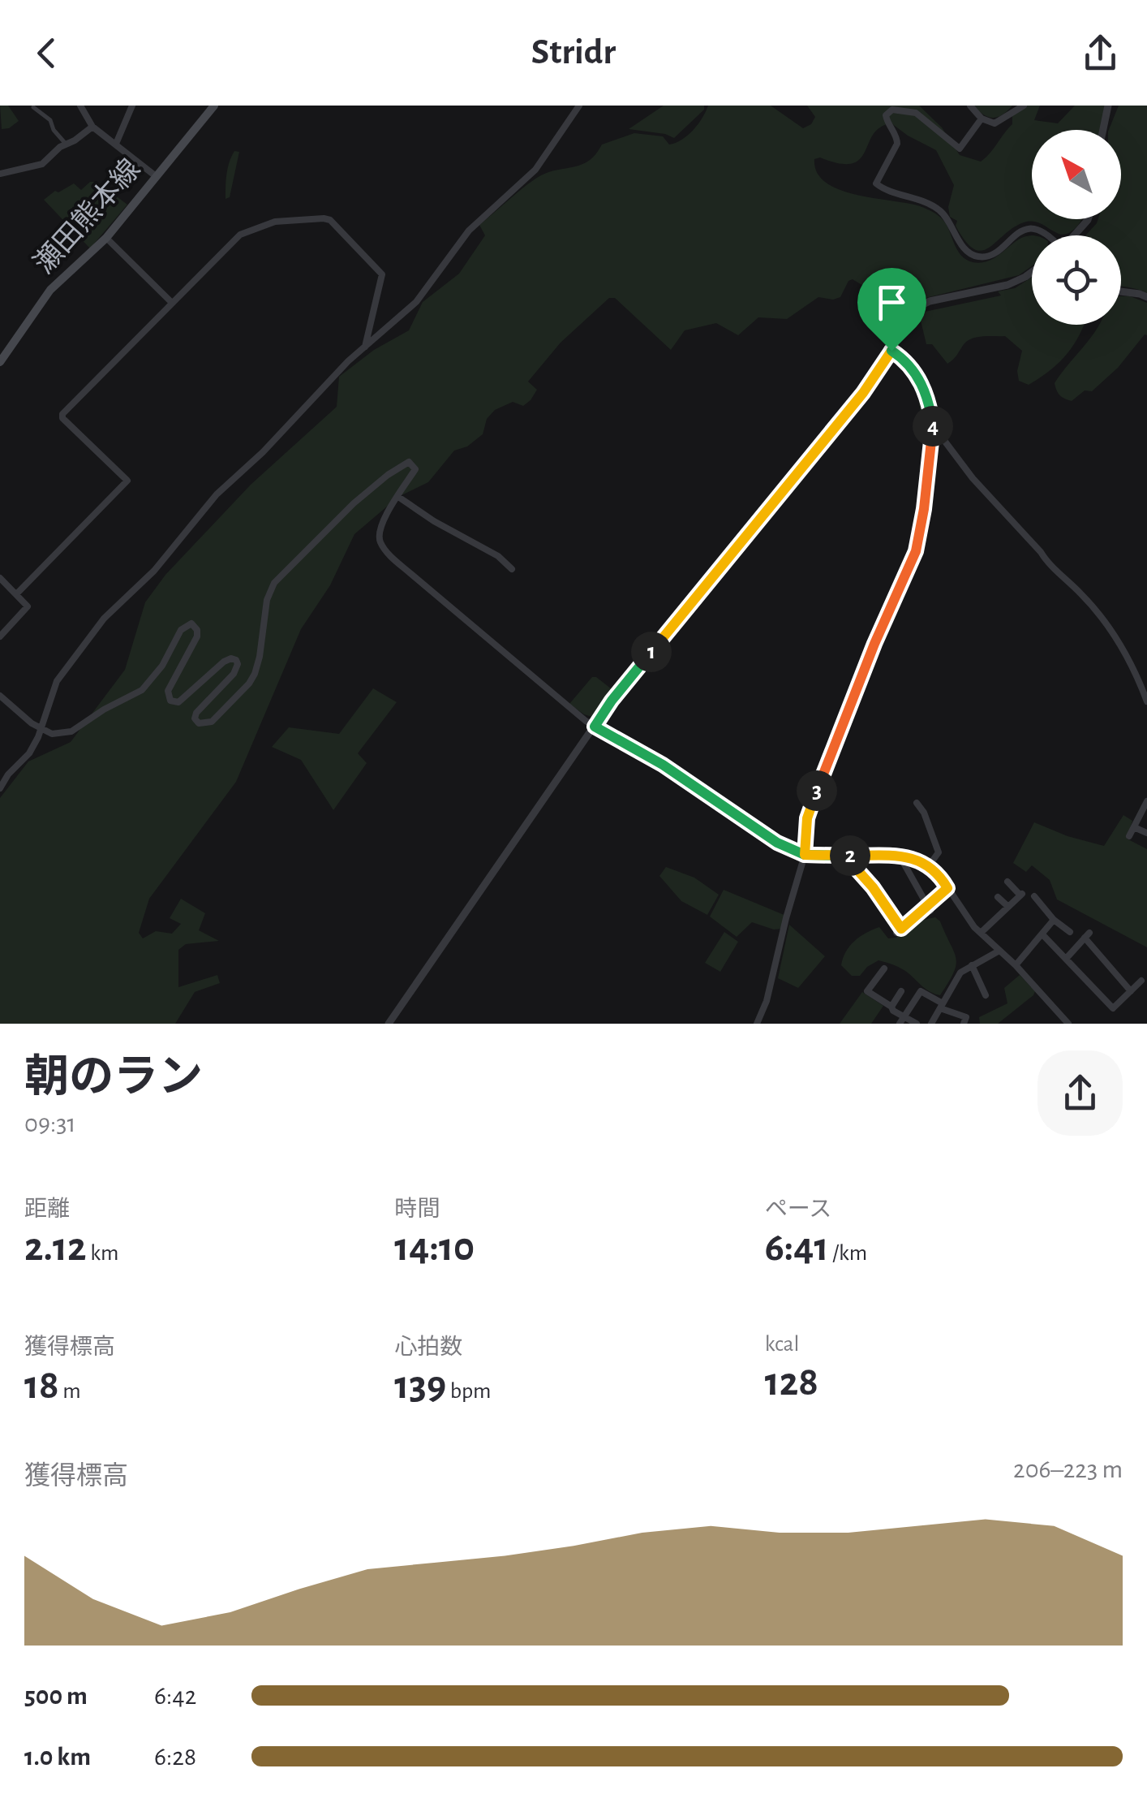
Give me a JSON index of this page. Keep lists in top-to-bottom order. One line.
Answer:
{"streets":{"main road":["瀬田熊本線"]},"north":"top left","page":{"header":"Stridr","pins":["4","1","3","2"],"heading":["朝のラン","09:31"],"stats":[["距離","2.12 km"],["時間","14:10"],["ペース","6:41 /km"],["獲得標高","18 m"],["心拍数","139 bpm"],["kcal","128"]],"chart":["獲得標高","206–223 m"],"list":[{"name":"500 m","note":"6:42"},{"name":"1.0 km","note":"6:28"}]}}
